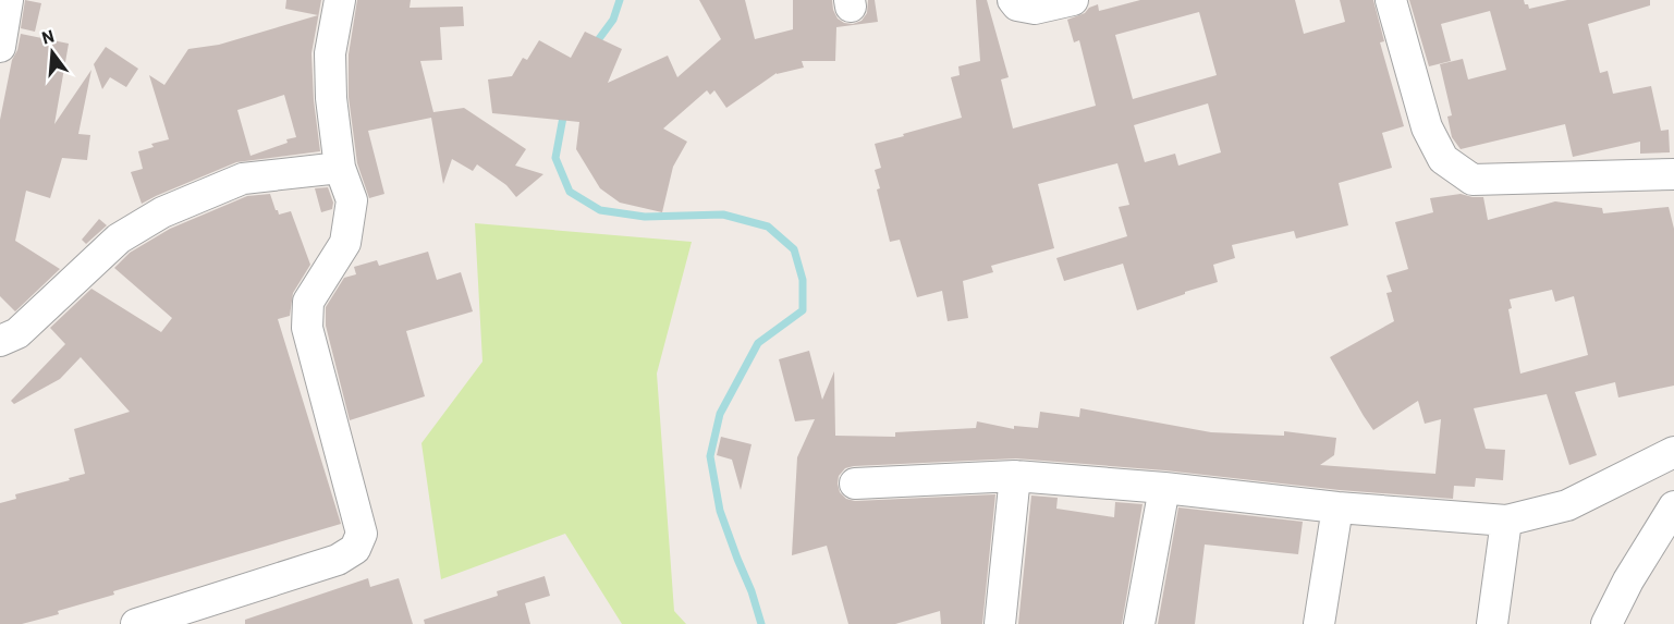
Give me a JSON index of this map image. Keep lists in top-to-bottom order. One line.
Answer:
{"north":"top"}
